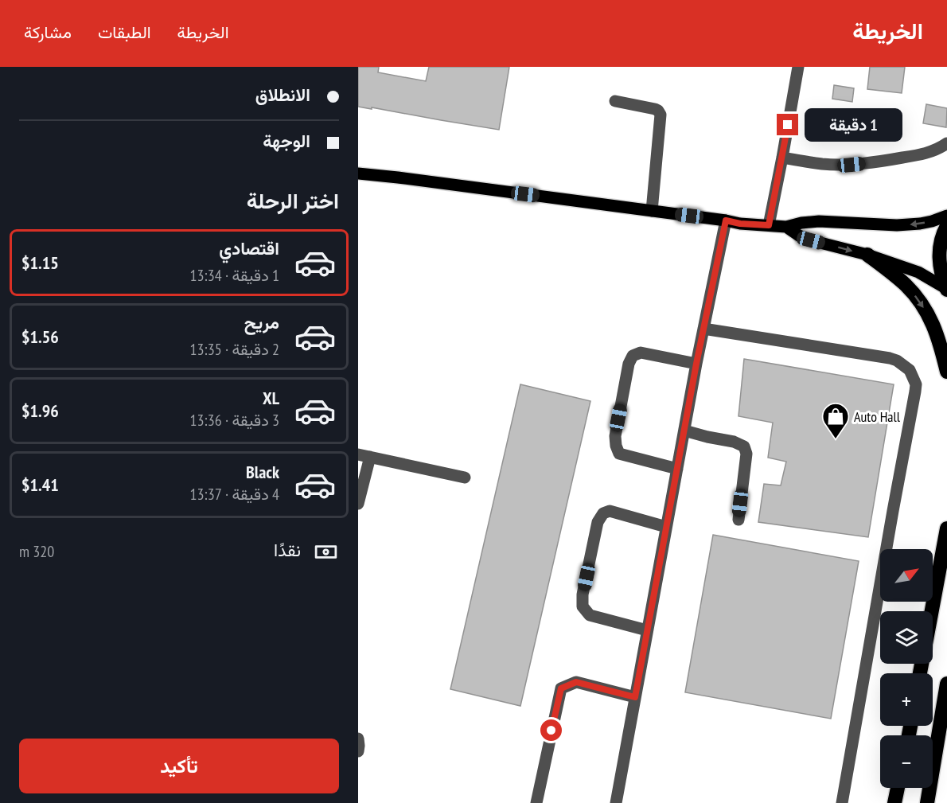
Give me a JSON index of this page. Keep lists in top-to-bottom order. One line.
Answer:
{"places":{"shop":["Auto Hall"]},"north":"top right","page":{"header":"الخريطة","nav":["الخريطة","الطبقات","مشاركة"],"banner":["الانطلاق","الوجهة"],"bubble":"1 دقيقة","heading":"اختر الرحلة","list":[{"name":"اقتصادي","note":"1 دقيقة · 13:34","value":"$1.15"},{"name":"مريح","note":"2 دقيقة · 13:35","value":"$1.56"},{"name":"XL","note":"3 دقيقة · 13:36","value":"$1.96"},{"name":"Black","note":"4 دقيقة · 13:37","value":"$1.41"}],"pay":["نقدًا","320 m"],"map_buttons":["+","−"],"buttons":"تأكيد"}}
